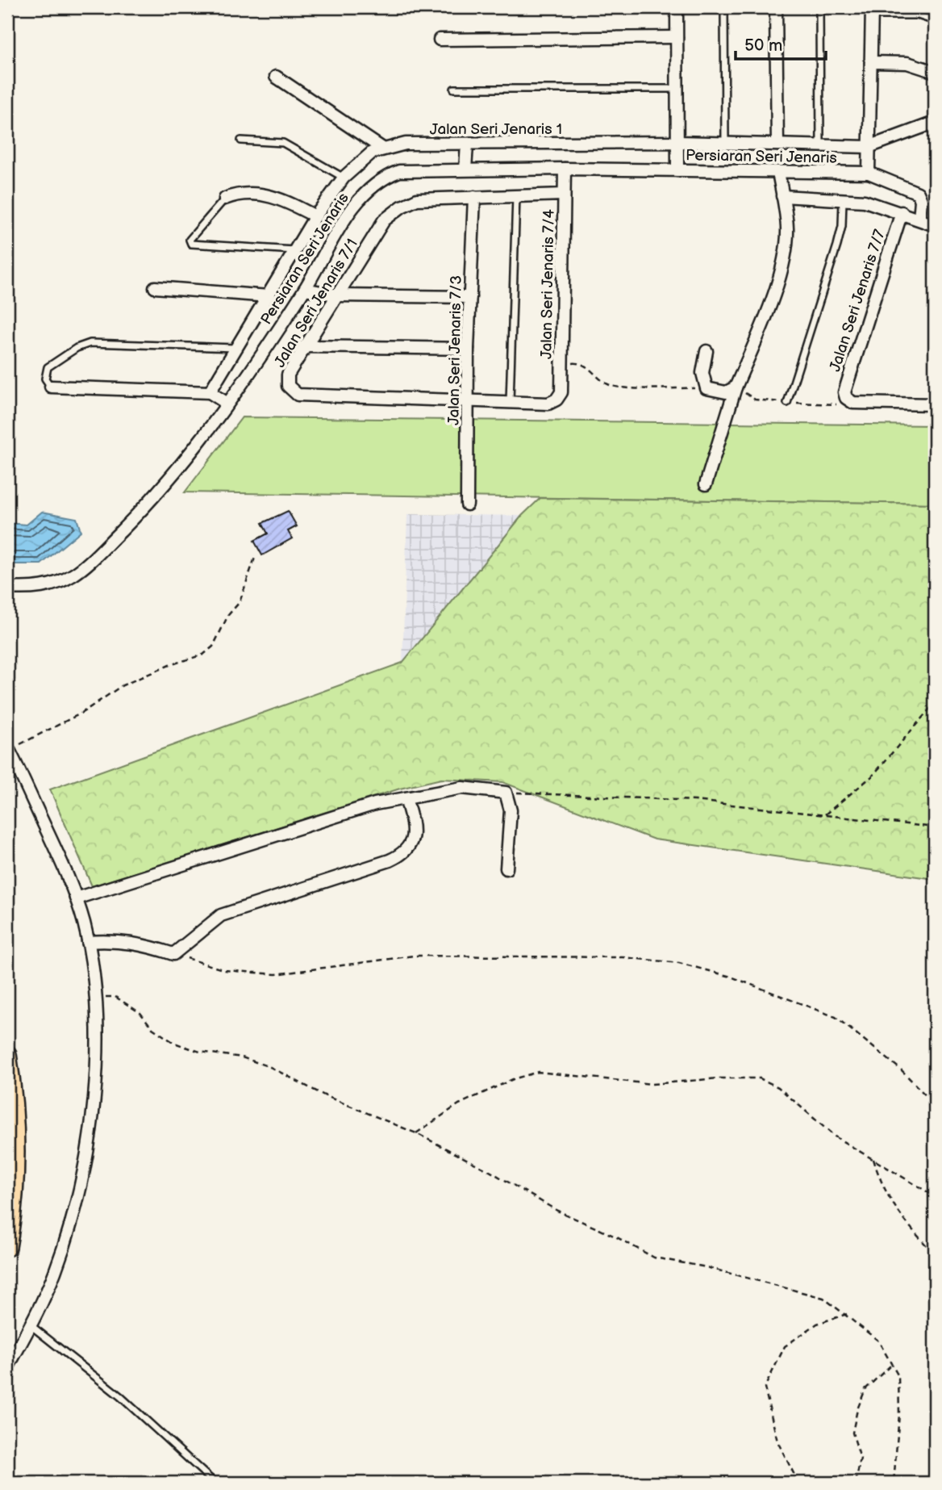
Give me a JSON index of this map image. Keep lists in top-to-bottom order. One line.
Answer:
{"streets":{"street":["Jalan Seri Jenaris 1","Persiaran Seri Jenaris","Jalan Seri Jenaris 7/4","Jalan Seri Jenaris 7/7","Jalan Seri Jenaris 7/1","Jalan Seri Jenaris 7/3"]},"crossings":[["Persiaran Seri Jenaris","Jalan Seri Jenaris 7/4"],["Jalan Seri Jenaris 7/4","Jalan Seri Jenaris 7/1"],["Jalan Seri Jenaris 7/1","Jalan Seri Jenaris 7/3"]],"scale_bar":"50 m"}
